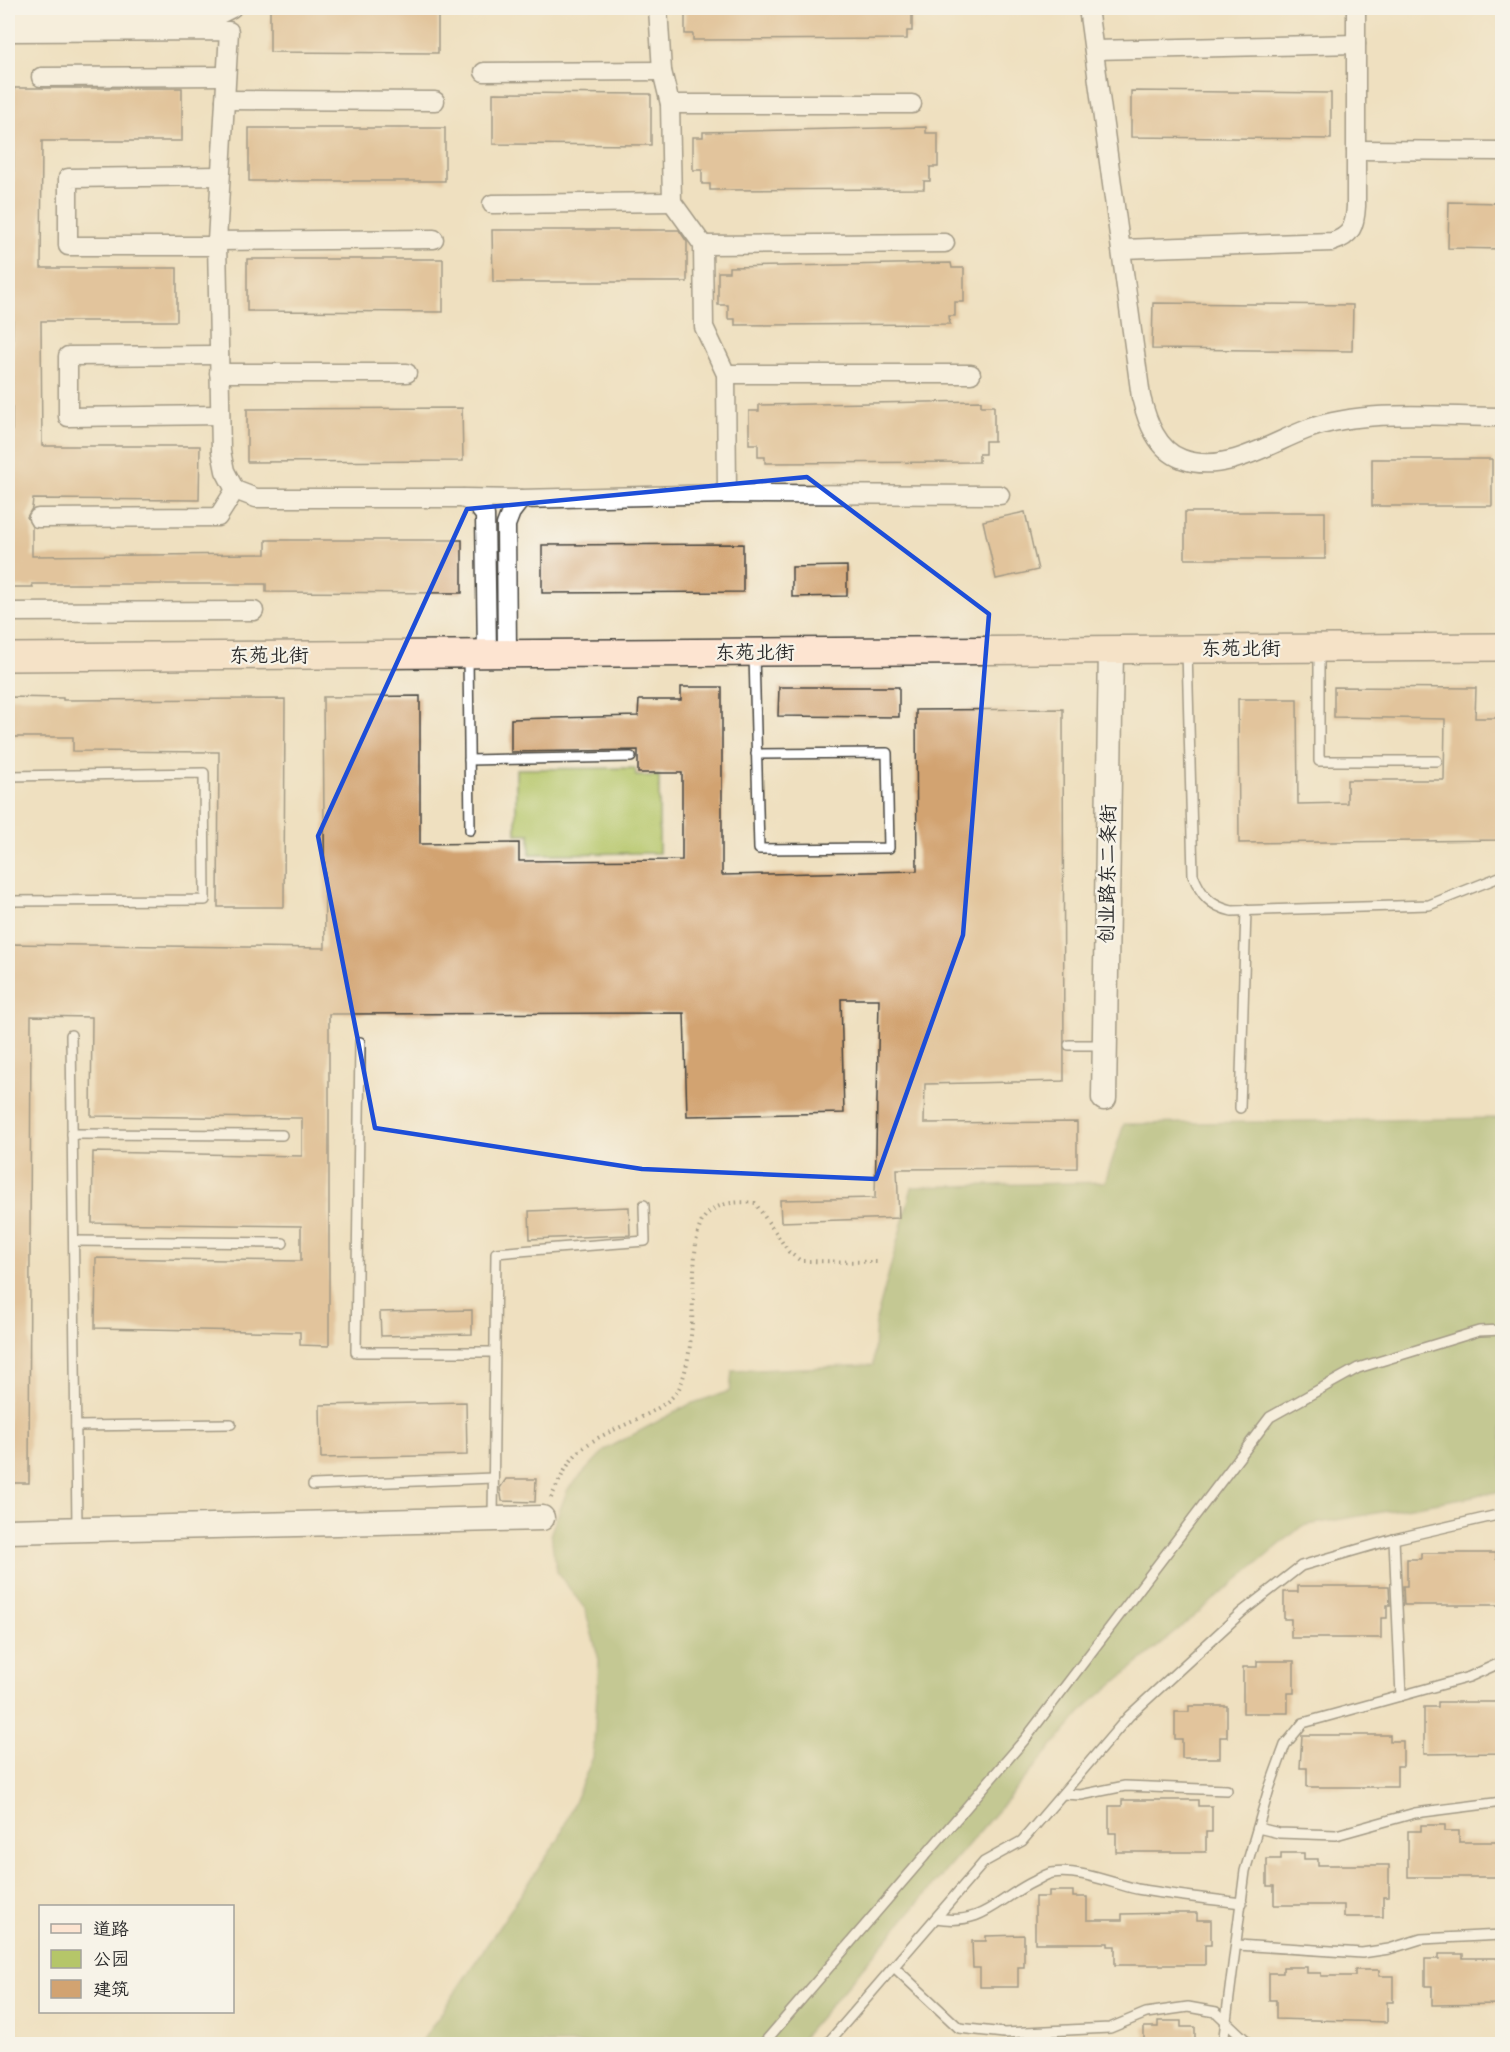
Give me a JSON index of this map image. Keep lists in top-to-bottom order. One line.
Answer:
{"streets":{"main road":["东苑北街"],"street":["创业路东二条街"]},"crossings":[["东苑北街","创业路东二条街"]],"legend":["道路","公园","建筑"]}
